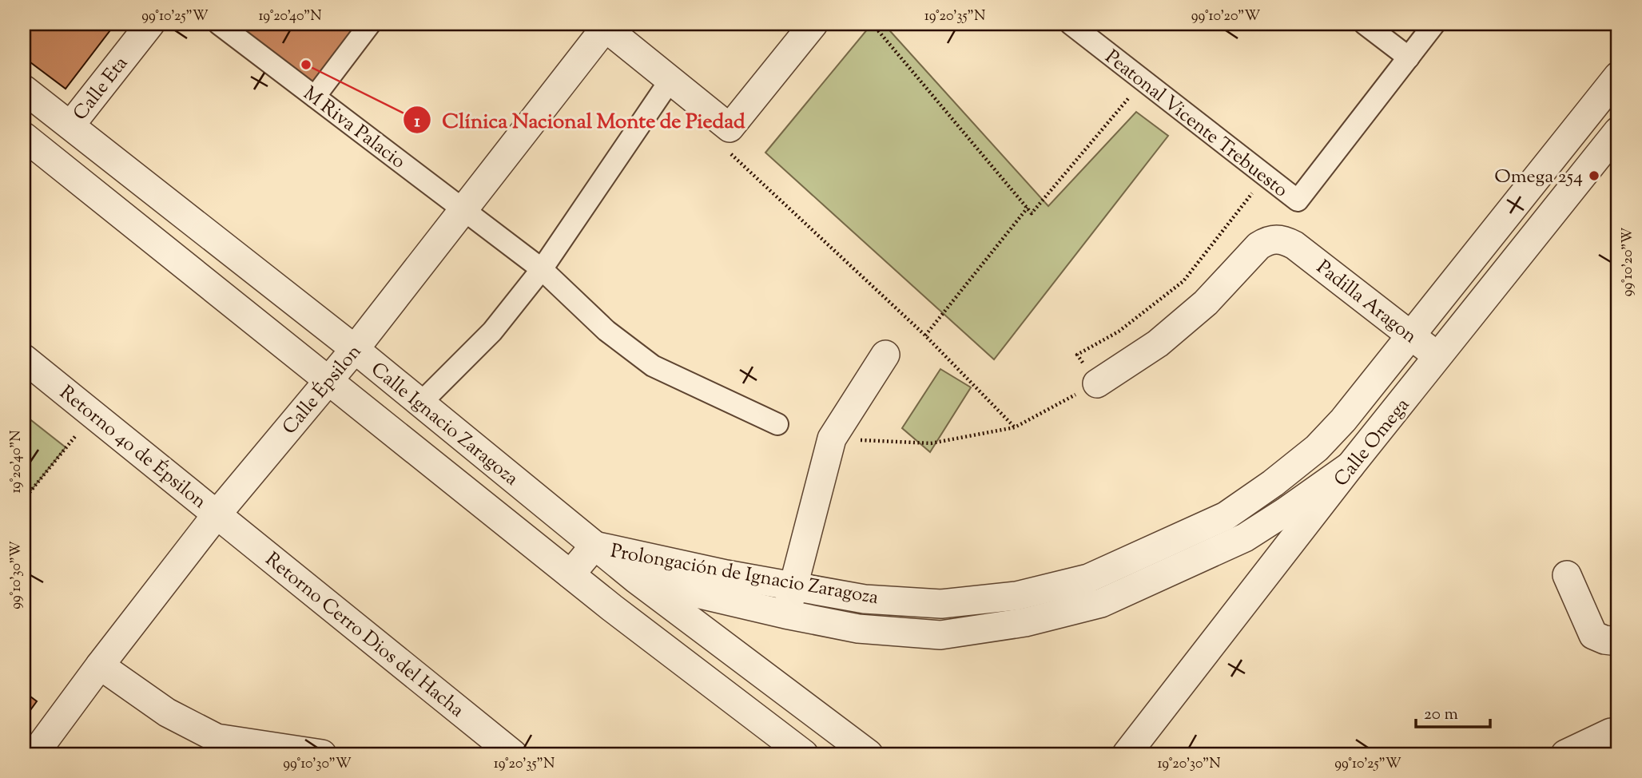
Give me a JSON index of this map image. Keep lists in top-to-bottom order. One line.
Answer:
{"streets":{"street":["Calle Eta","Peatonal Vicente Trebuesto","M Riva Palacio","Padilla Aragon","Calle Épsilon","Calle Ignacio Zaragoza","Calle Omega","Retorno 4o de Épsilon","Prolongación de Ignacio Zaragoza","Retorno Cerro Dios del Hacha"]},"crossings":[["Calle Eta","Calle Ignacio Zaragoza"],["M Riva Palacio","Calle Épsilon"],["Padilla Aragon","Calle Omega"],["Padilla Aragon","Prolongación de Ignacio Zaragoza"],["Calle Épsilon","Calle Ignacio Zaragoza"],["Calle Épsilon","Retorno 4o de Épsilon"],["Calle Épsilon","Retorno Cerro Dios del Hacha"],["Calle Ignacio Zaragoza","Prolongación de Ignacio Zaragoza"],["Calle Omega","Prolongación de Ignacio Zaragoza"],["Retorno 4o de Épsilon","Retorno Cerro Dios del Hacha"]],"places":["Clínica Nacional Monte de Piedad","Omega 254"],"scale_bar":"20 m","coordinates":["99°10'25\"W","19°20'40\"N","19°20'35\"N","99°10'20\"W","99°10'30\"W","19°20'30\"N"]}
